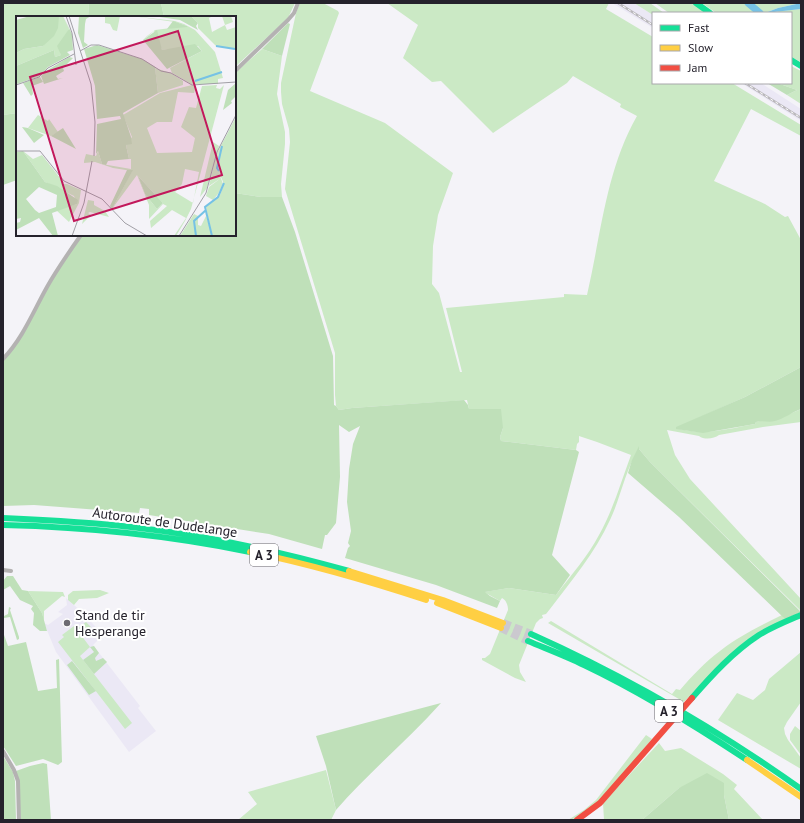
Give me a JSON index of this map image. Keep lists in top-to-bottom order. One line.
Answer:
{"streets":{"main road":["Autoroute de Dudelange","A 3"]},"places":["Stand de tir Hesperange"],"legend":["Fast","Slow","Jam"]}
